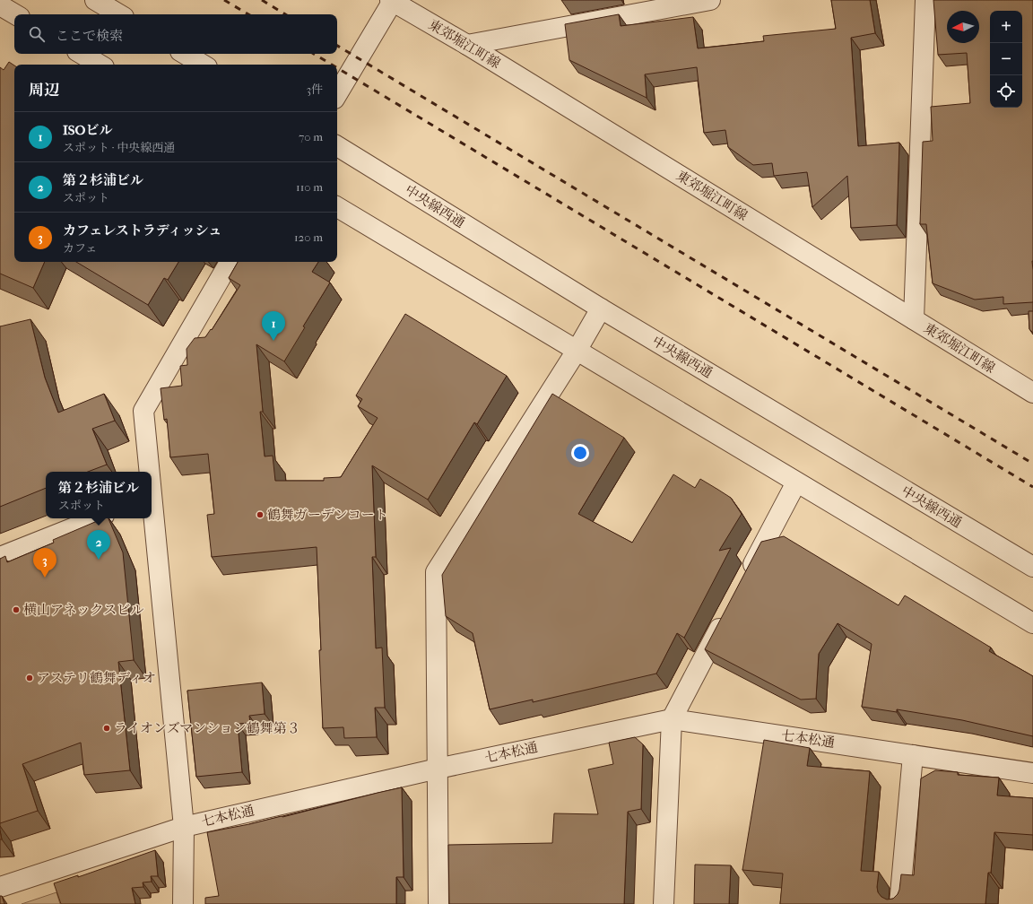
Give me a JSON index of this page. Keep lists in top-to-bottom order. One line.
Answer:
{"streets":{"street":["東郊堀江町線","中央線西通","七本松通"]},"places":["鶴舞ガーデンコート","横山アネックスビル","アステリ鶴舞ディオ","ライオンズマンション鶴舞第３"],"north":"left","page":{"map_buttons":["+","−"],"search":"ここで検索","heading":["周辺","3件"],"list":[{"mark":"1","name":"ISOビル","note":"スポット · 中央線西通","value":"70 m"},{"mark":"2","name":"第２杉浦ビル","note":"スポット","value":"110 m"},{"mark":"3","name":"カフェレストラディッシュ","note":"カフェ","value":"120 m"}],"pins":["1","2","3"],"popup":["第２杉浦ビル","スポット"]}}
